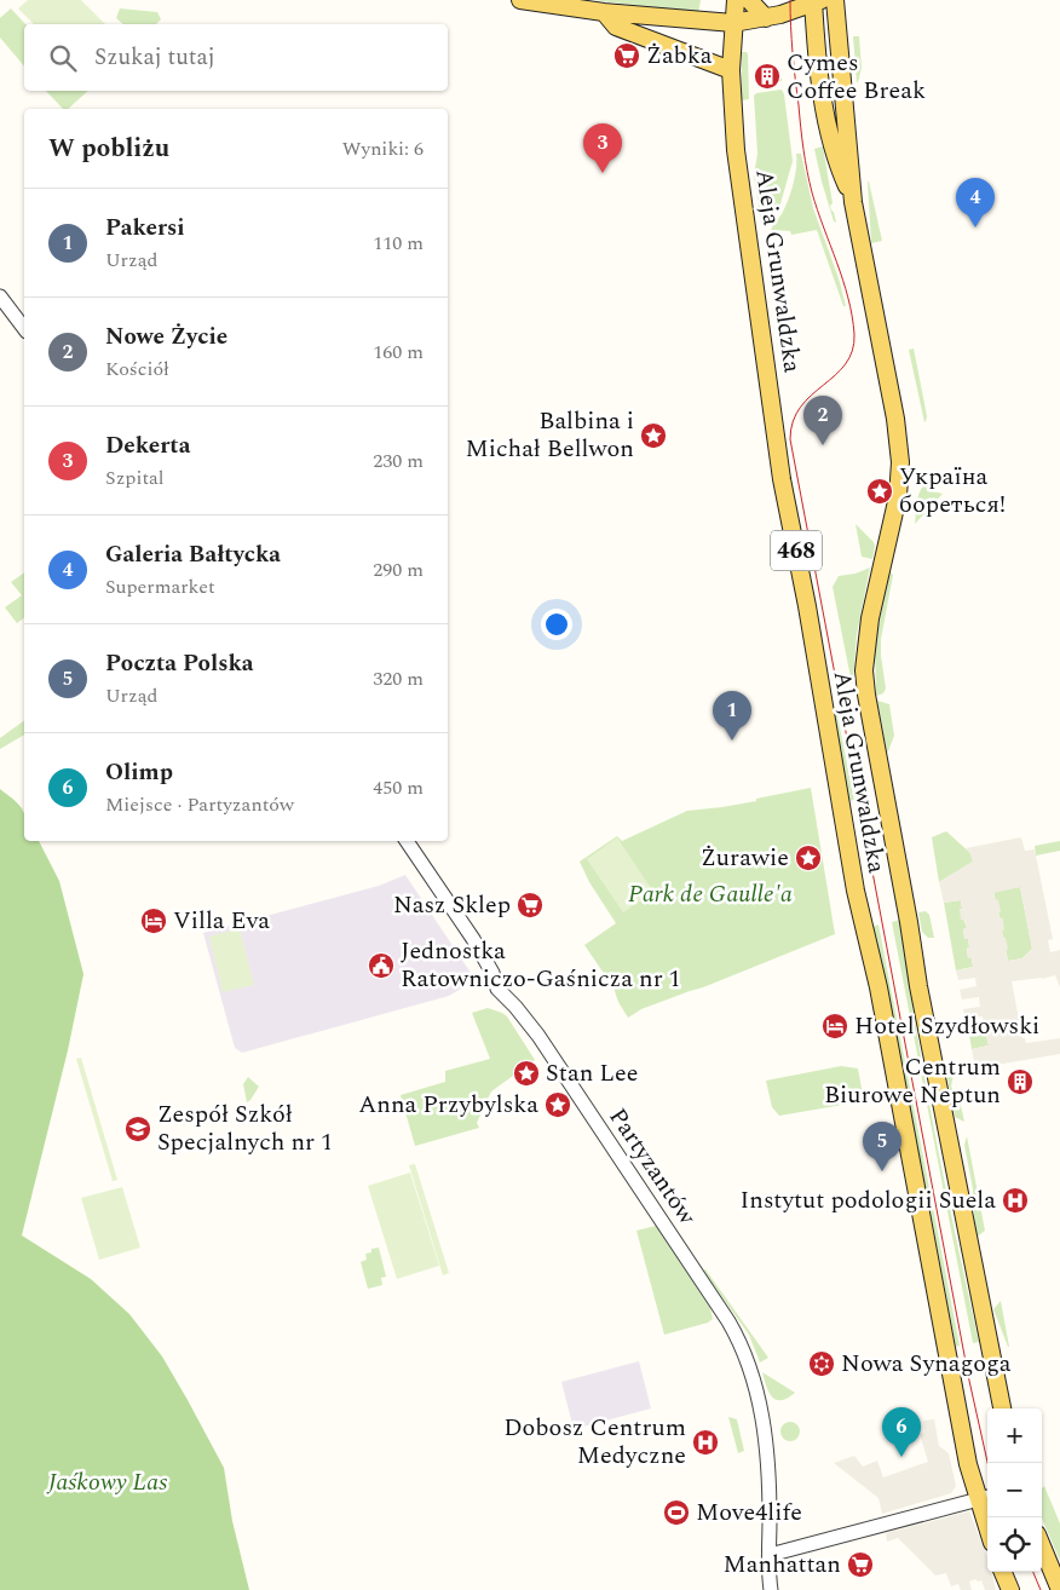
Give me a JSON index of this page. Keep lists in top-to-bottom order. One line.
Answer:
{"streets":{"main road":["Aleja Grunwaldzka","468"],"street":["Partyzantów"]},"parks":["Park de Gaulle'a","Jaśkowy Las"],"places":{"supermarket":["Żabka","Nasz Sklep","Manhattan"],"building":["Cymes Coffee Break","Centrum Biurowe Neptun"],"place":["Balbina i Michał Bellwon","Україна бореться!","Żurawie","Stan Lee","Anna Przybylska"],"hotel":["Villa Eva","Hotel Szydłowski"],"public building":["Jednostka Ratowniczo-Gaśnicza nr 1"],"school or university":["Zespół Szkół Specjalnych nr 1"],"hospital":["Instytut podologii Suela","Dobosz Centrum Medyczne"],"synagogue":["Nowa Synagoga"],"sports":["Move4life"]},"page":{"search":"Szukaj tutaj","heading":["W pobliżu","Wyniki: 6"],"pins":["3","4","2","1","5","6"],"list":[{"mark":"1","name":"Pakersi","note":"Urząd","value":"110 m"},{"mark":"2","name":"Nowe Życie","note":"Kościół","value":"160 m"},{"mark":"3","name":"Dekerta","note":"Szpital","value":"230 m"},{"mark":"4","name":"Galeria Bałtycka","note":"Supermarket","value":"290 m"},{"mark":"5","name":"Poczta Polska","note":"Urząd","value":"320 m"},{"mark":"6","name":"Olimp","note":"Miejsce · Partyzantów","value":"450 m"}],"map_buttons":["+","−"]}}
